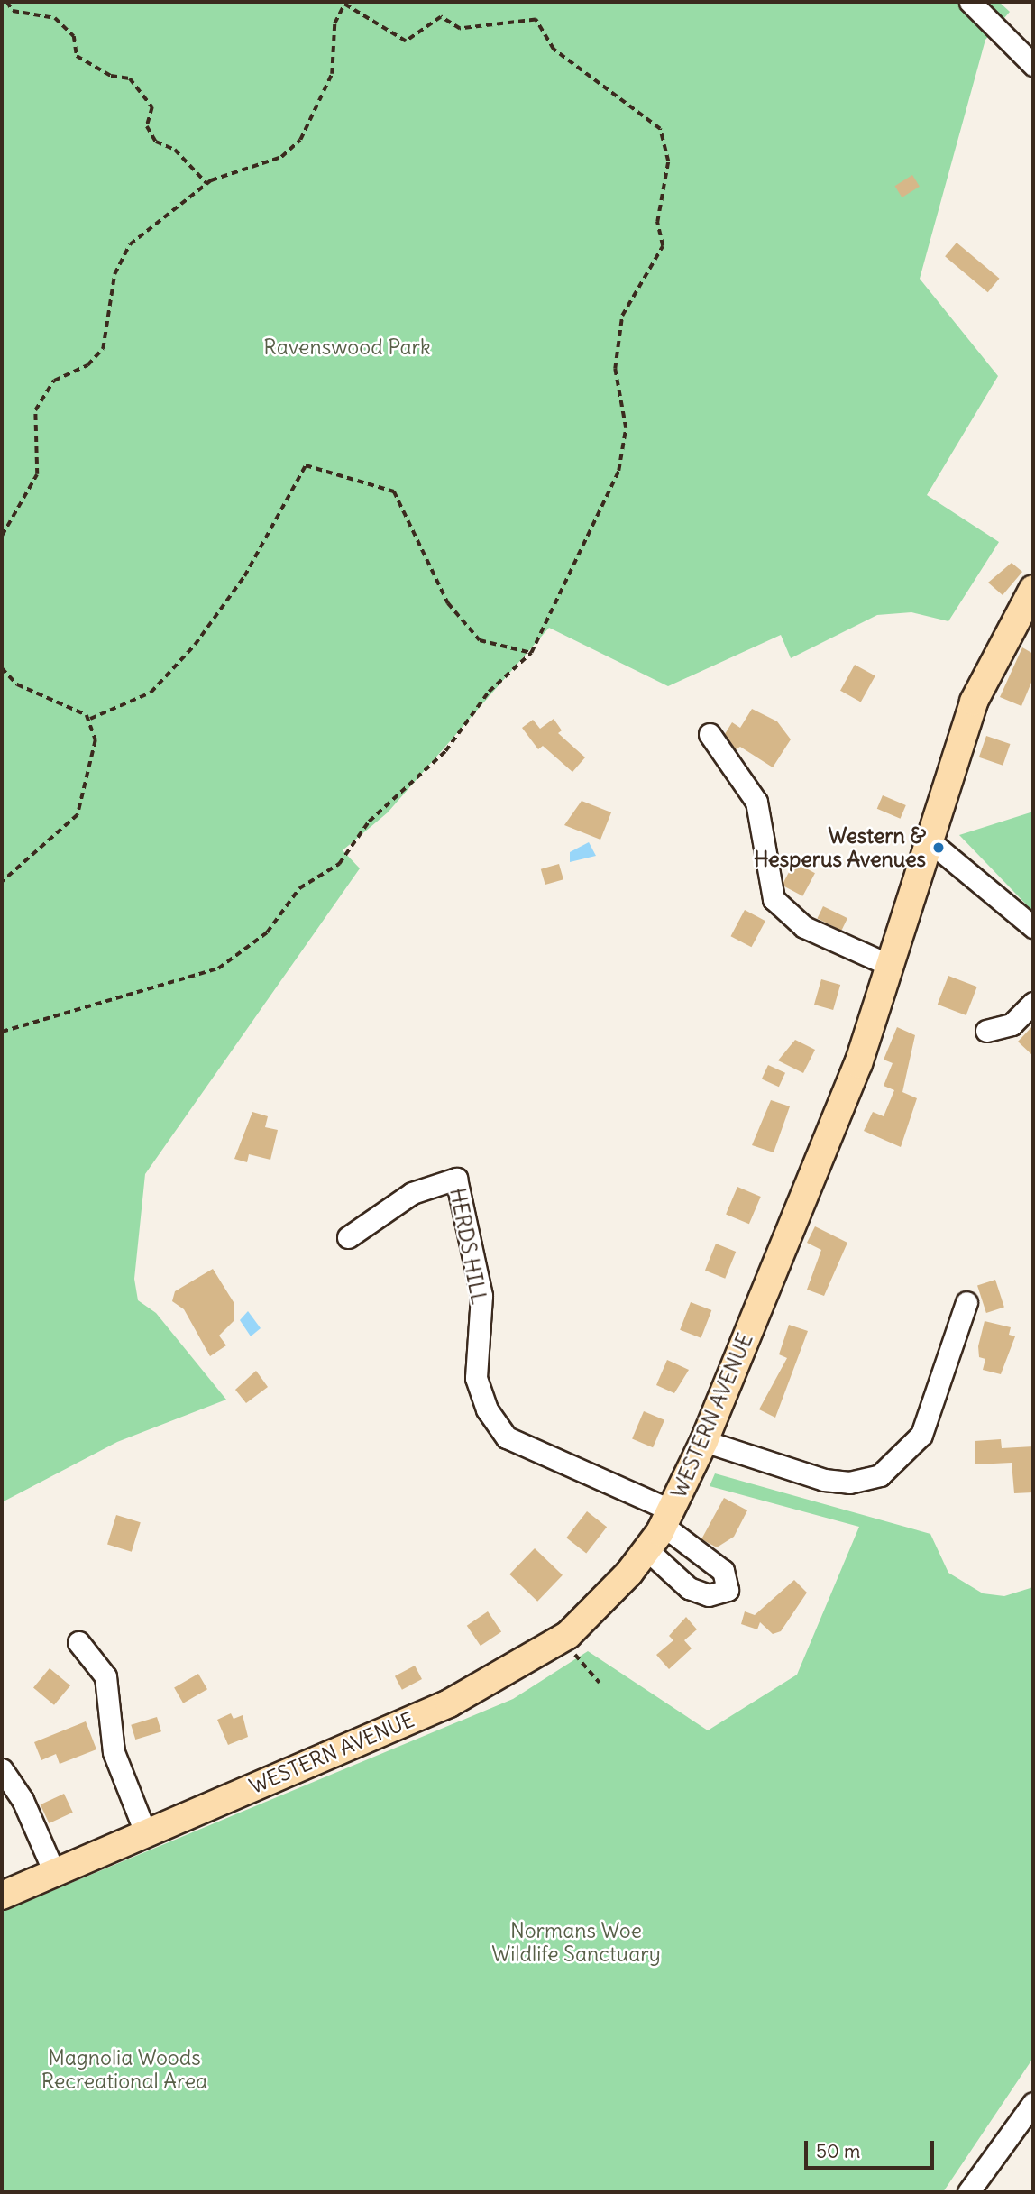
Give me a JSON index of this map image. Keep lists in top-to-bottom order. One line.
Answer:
{"streets":{"main road":["WESTERN AVENUE"],"street":["HERDS HILL"]},"crossings":[["HERDS HILL","WESTERN AVENUE"]],"parks":["Ravenswood Park","Normans Woe Wildlife Sanctuary","Magnolia Woods Recreational Area"],"places":["Western & Hesperus Avenues"],"scale_bar":"50 m"}
